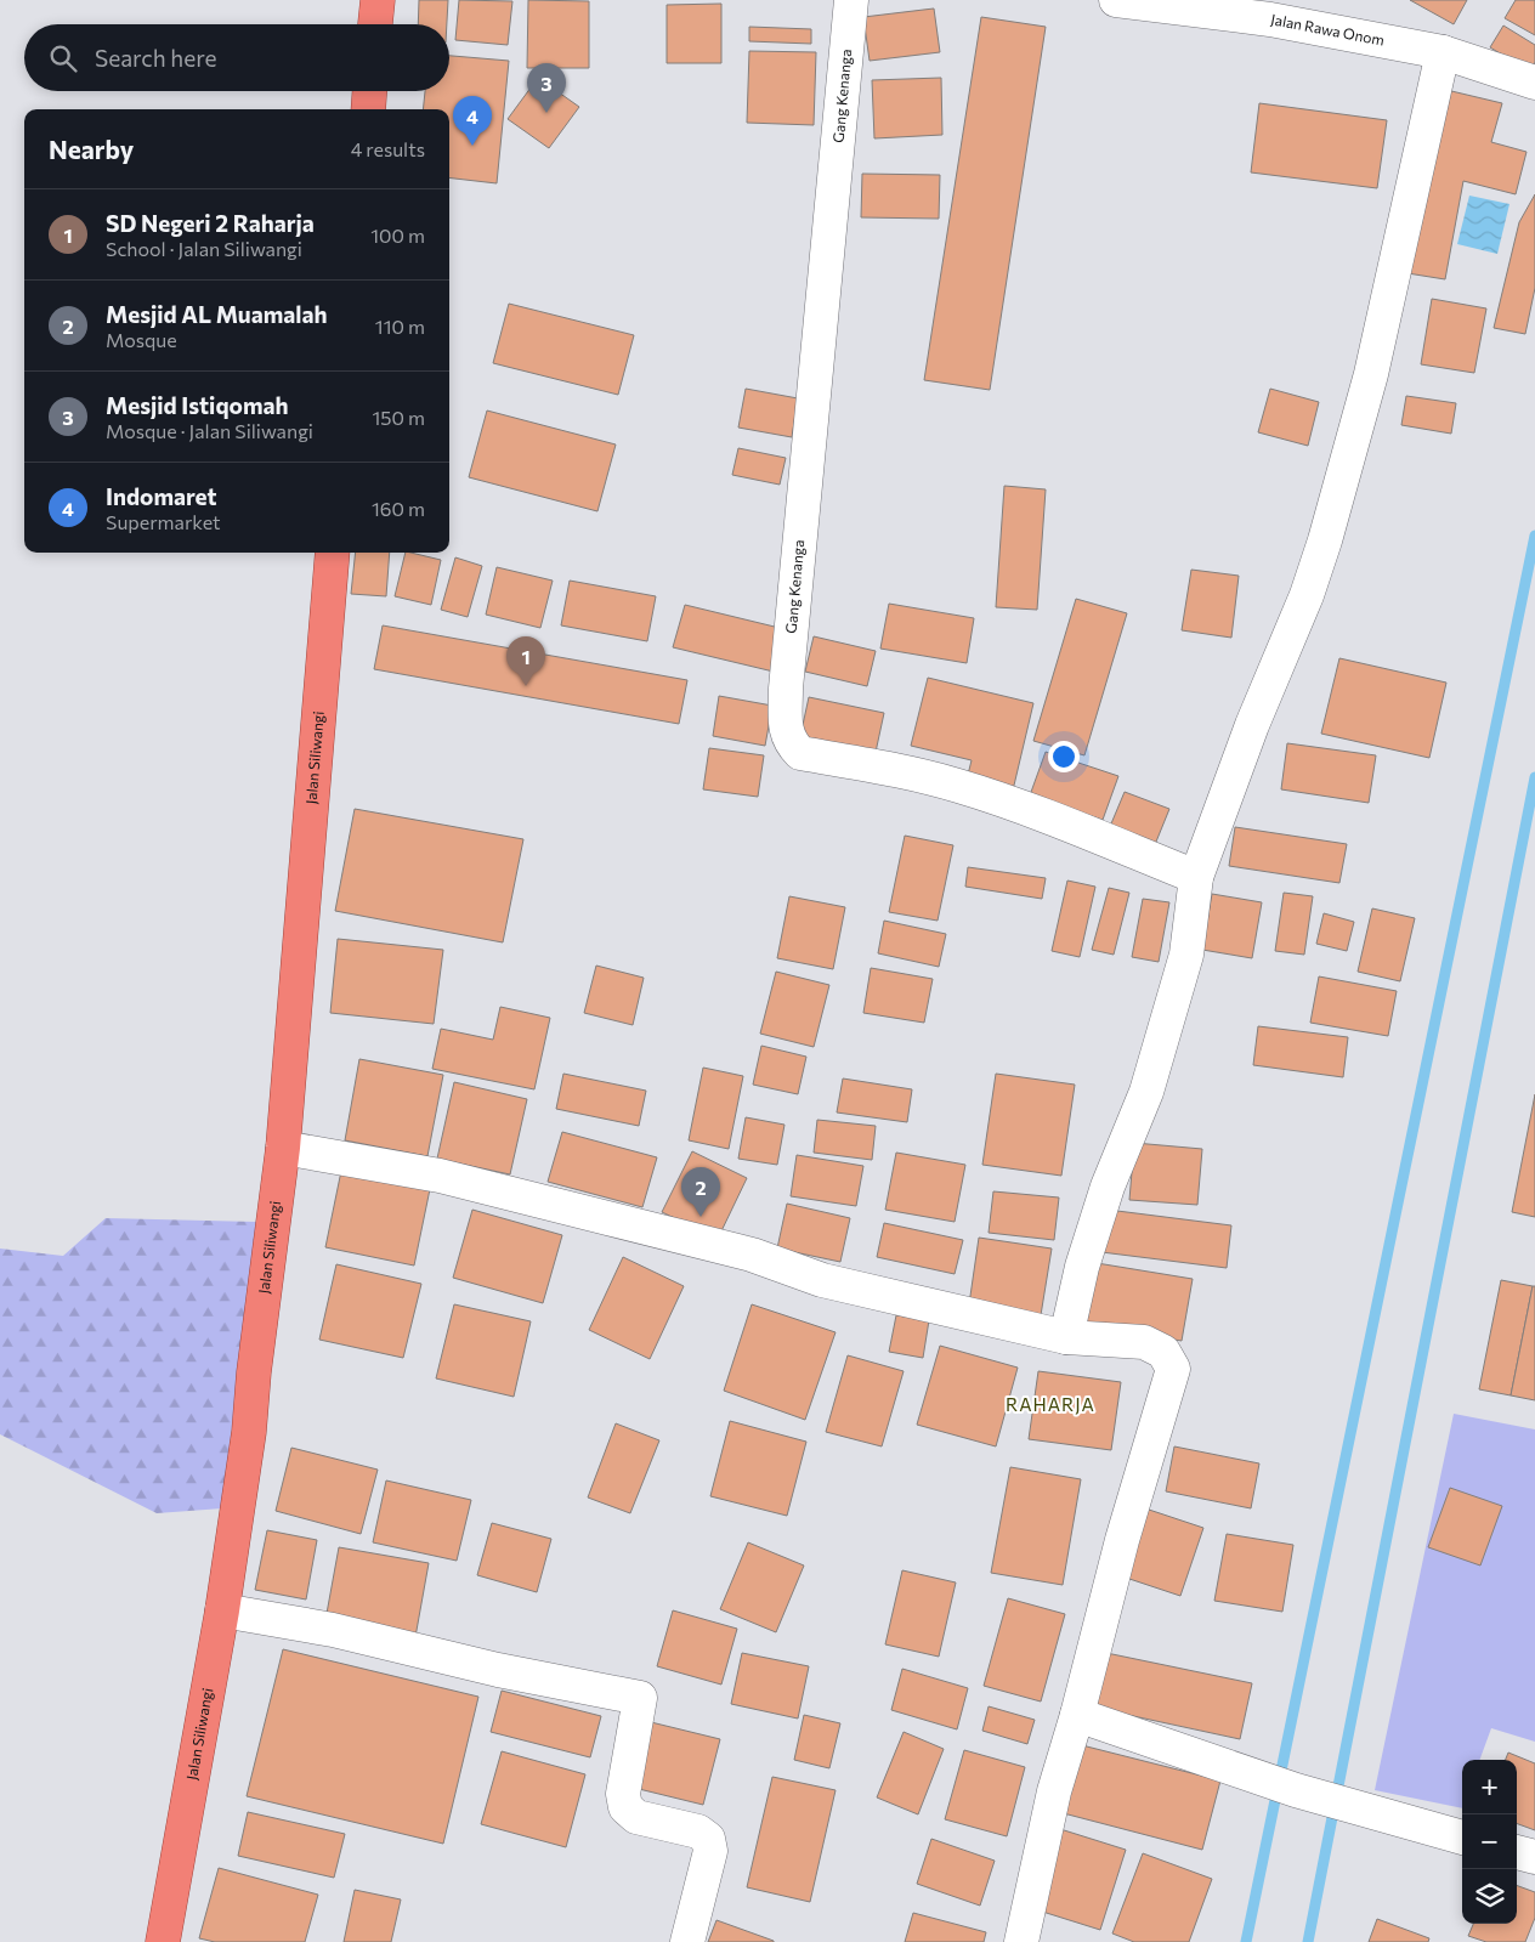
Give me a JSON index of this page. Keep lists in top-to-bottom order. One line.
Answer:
{"streets":{"highway":["Jalan Siliwangi"],"street":["Jalan Rawa Onom","Gang Kenanga"]},"districts":["RAHARJA"],"page":{"search":"Search here","pins":["3","4","1","2"],"heading":["Nearby","4 results"],"list":[{"mark":"1","name":"SD Negeri 2 Raharja","note":"School · Jalan Siliwangi","value":"100 m"},{"mark":"2","name":"Mesjid AL Muamalah","note":"Mosque","value":"110 m"},{"mark":"3","name":"Mesjid Istiqomah","note":"Mosque · Jalan Siliwangi","value":"150 m"},{"mark":"4","name":"Indomaret","note":"Supermarket","value":"160 m"}],"map_buttons":["+","−"]}}
